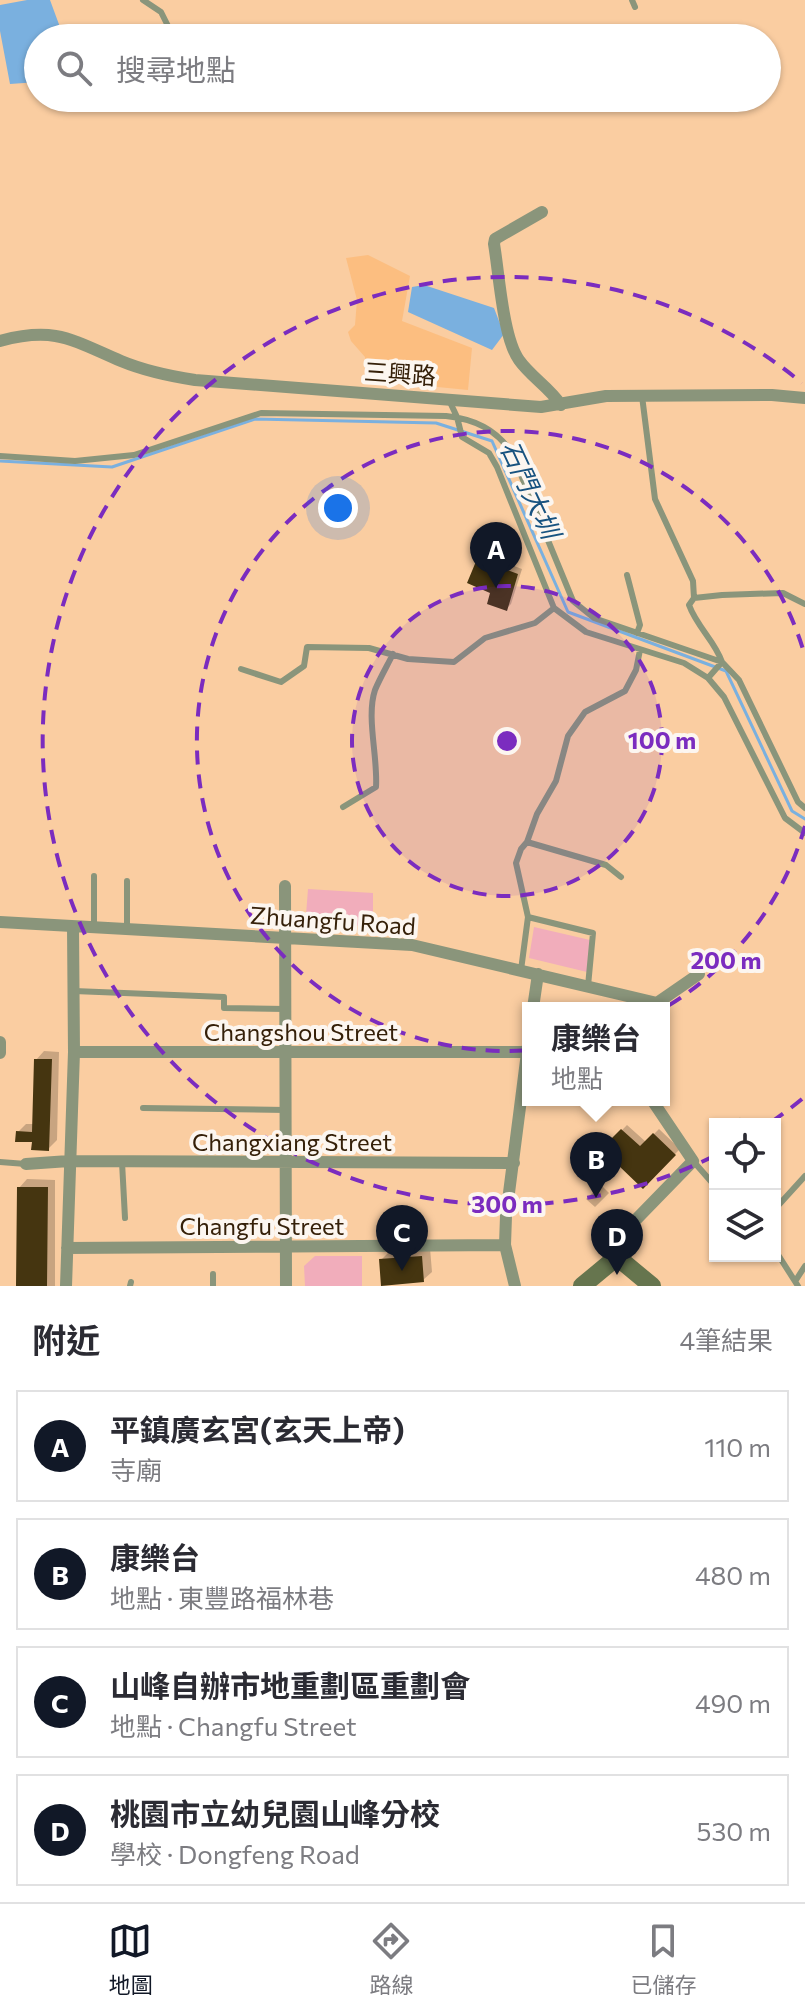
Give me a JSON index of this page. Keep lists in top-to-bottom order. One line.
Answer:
{"streets":{"street":["三興路","Zhuangfu Road","Changshou Street","Changxiang Street","Changfu Street"]},"water":["石門大圳"],"page":{"search":"搜尋地點","pins":["A","B","C","D"],"popup":["康樂台","地點"],"heading":["附近","4筆結果"],"list":[{"mark":"A","name":"平鎮廣玄宮(玄天上帝)","note":"寺廟","value":"110 m"},{"mark":"B","name":"康樂台","note":"地點 · 東豐路福林巷","value":"480 m"},{"mark":"C","name":"山峰自辦市地重劃區重劃會","note":"地點 · Changfu Street","value":"490 m"},{"mark":"D","name":"桃園市立幼兒園山峰分校","note":"學校 · Dongfeng Road","value":"530 m"}],"nav":["地圖","路線","已儲存"]},"rings":["100 m","200 m","300 m"]}
